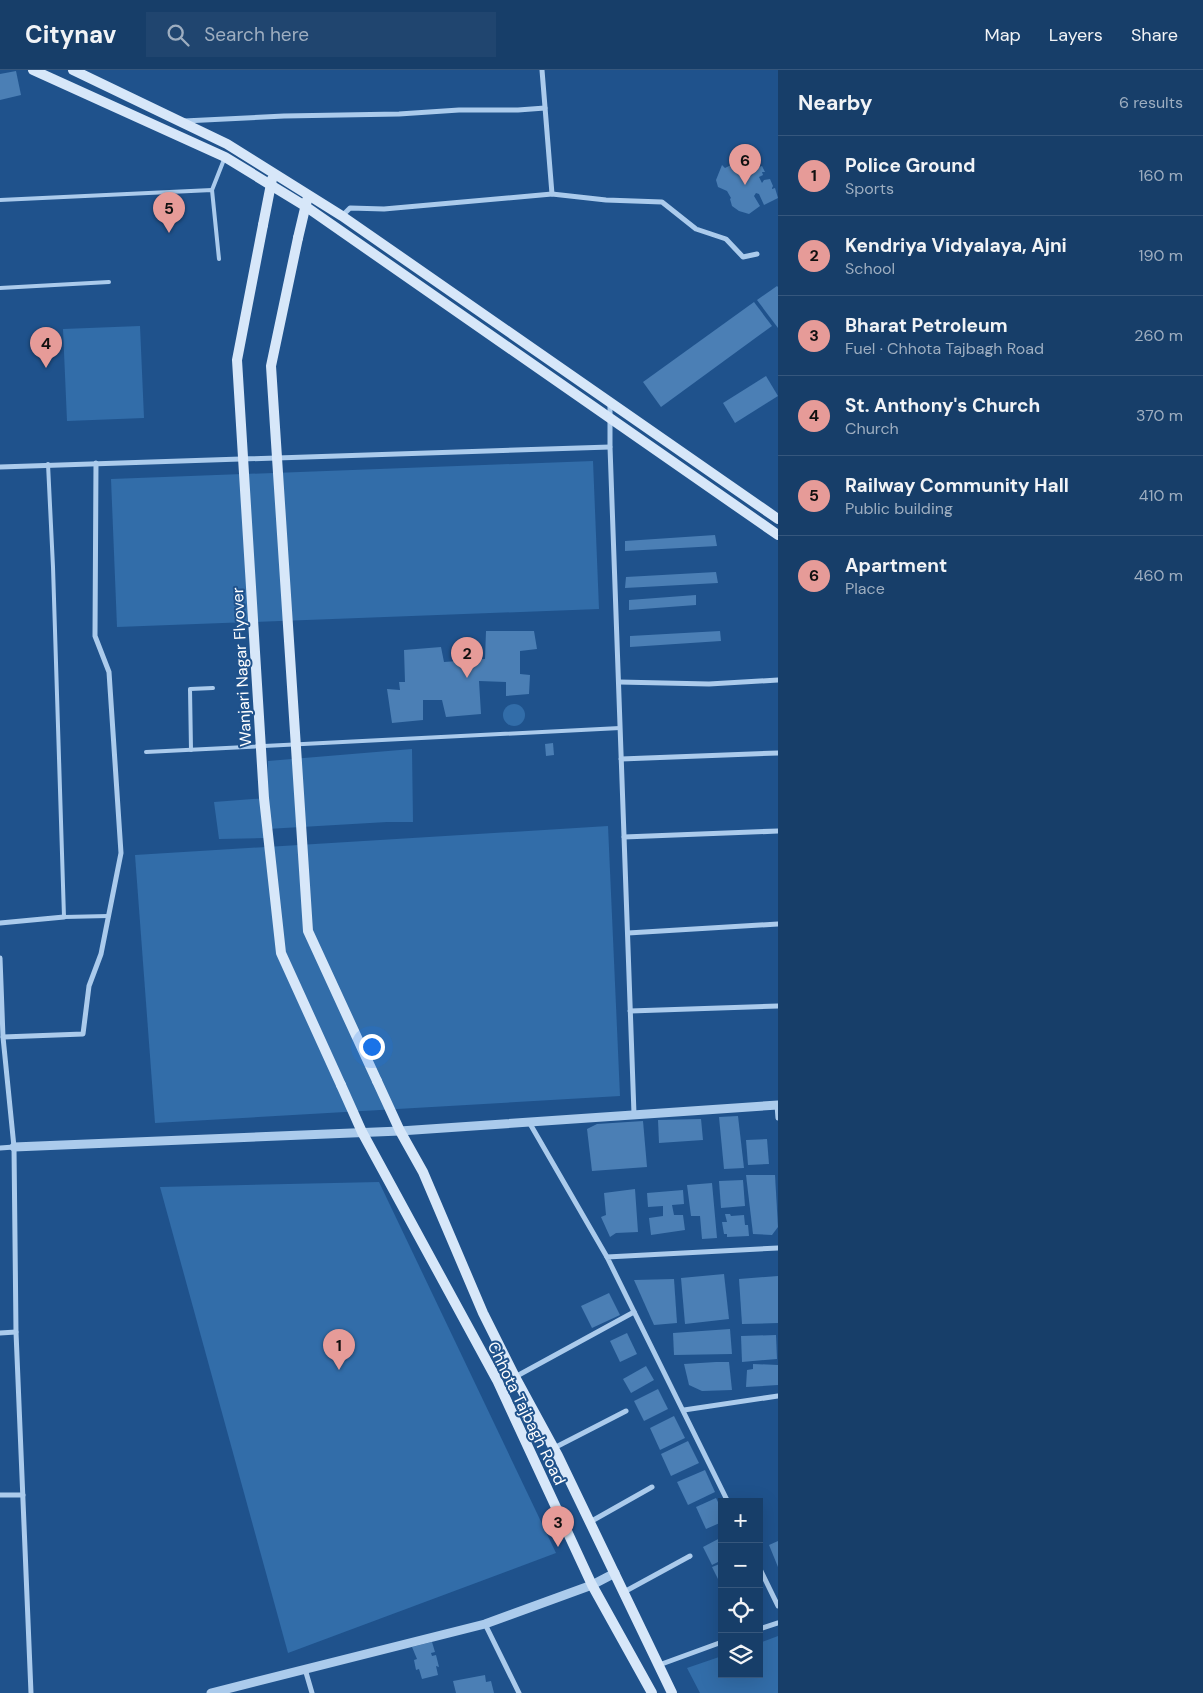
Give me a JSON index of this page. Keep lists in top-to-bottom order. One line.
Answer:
{"streets":{"main road":["Wanjari Nagar Flyover","Chhota Tajbagh Road"]},"crossings":[["Wanjari Nagar Flyover","Chhota Tajbagh Road"]],"page":{"header":"Citynav","search":"Search here","nav":["Map","Layers","Share"],"heading":["Nearby","6 results"],"list":[{"mark":"1","name":"Police Ground","note":"Sports","value":"160 m"},{"mark":"2","name":"Kendriya Vidyalaya, Ajni","note":"School","value":"190 m"},{"mark":"3","name":"Bharat Petroleum","note":"Fuel · Chhota Tajbagh Road","value":"260 m"},{"mark":"4","name":"St. Anthony's Church","note":"Church","value":"370 m"},{"mark":"5","name":"Railway Community Hall","note":"Public building","value":"410 m"},{"mark":"6","name":"Apartment","note":"Place","value":"460 m"}],"pins":["6","5","4","2","1","3"],"map_buttons":["+","−"]}}
